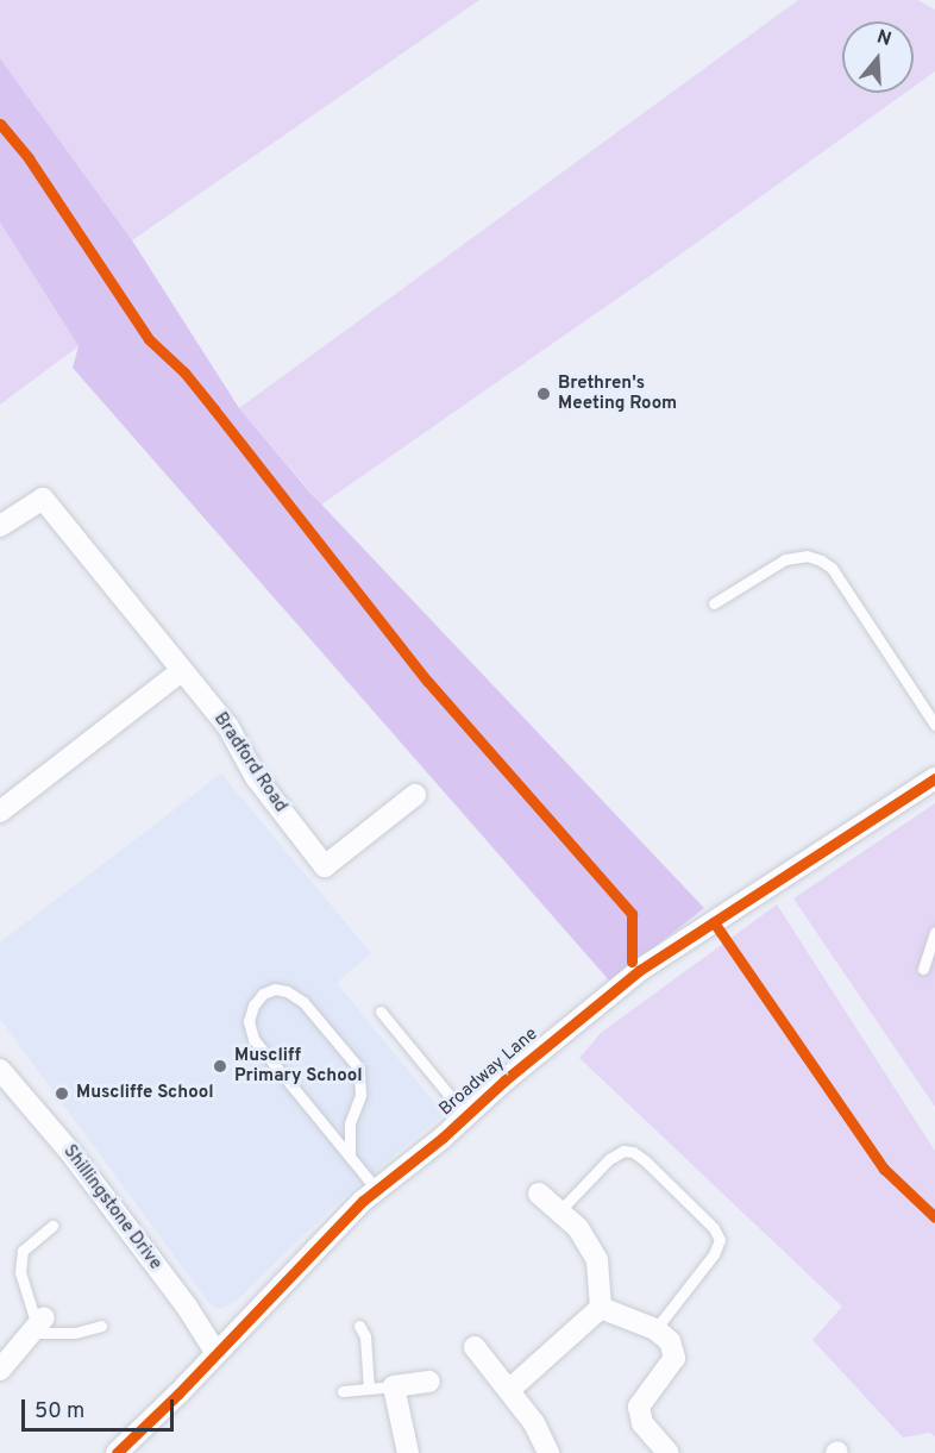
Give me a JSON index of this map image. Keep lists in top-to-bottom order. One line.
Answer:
{"streets":{"street":["Bradford Road","Broadway Lane","Shillingstone Drive"]},"crossings":[["Broadway Lane","Shillingstone Drive"]],"places":["Brethren's Meeting Room","Muscliff Primary School","Muscliffe School"],"scale_bar":"50 m","north":"top"}
